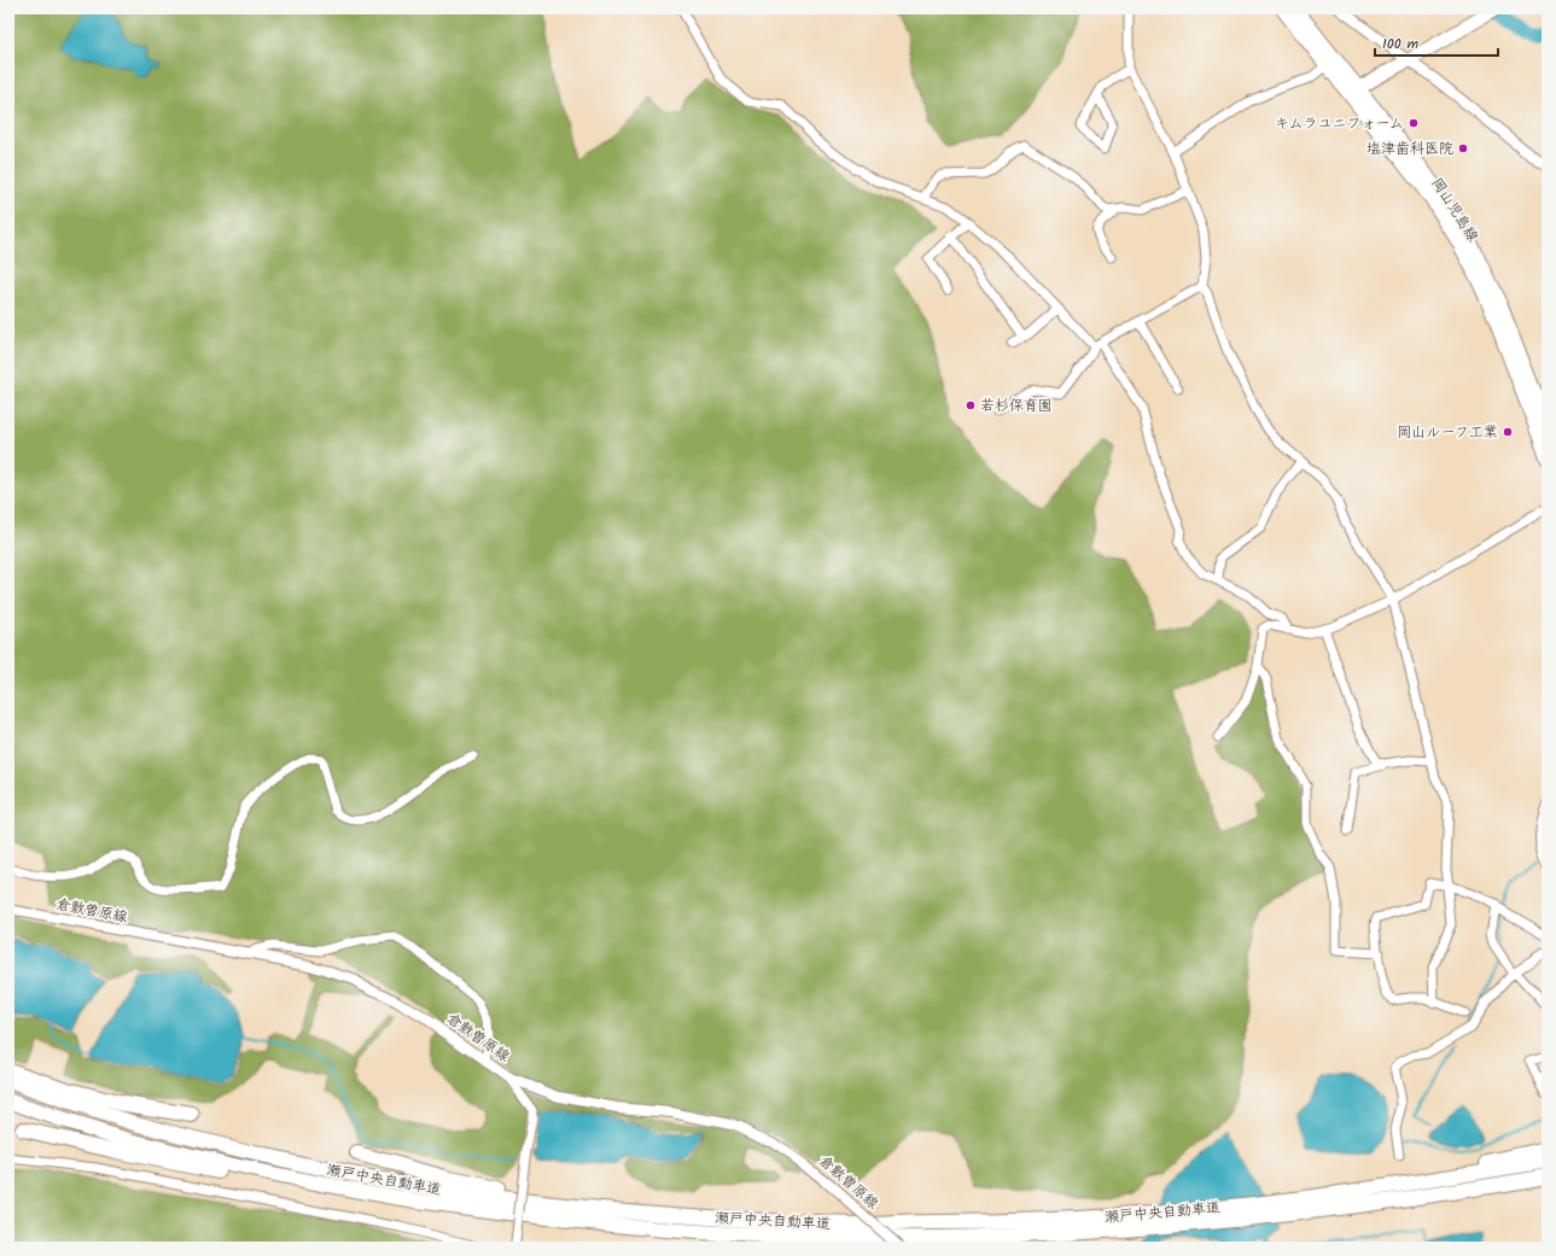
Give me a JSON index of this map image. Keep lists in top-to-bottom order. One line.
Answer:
{"streets":{"highway":["瀬戸中央自動車道"],"main road":["岡山児島線"],"street":["倉敷曽原線"]},"places":["キムラユニフォーム","塩津歯科医院","若杉保育園","岡山ルーフ工業"],"scale_bar":"100 m"}
